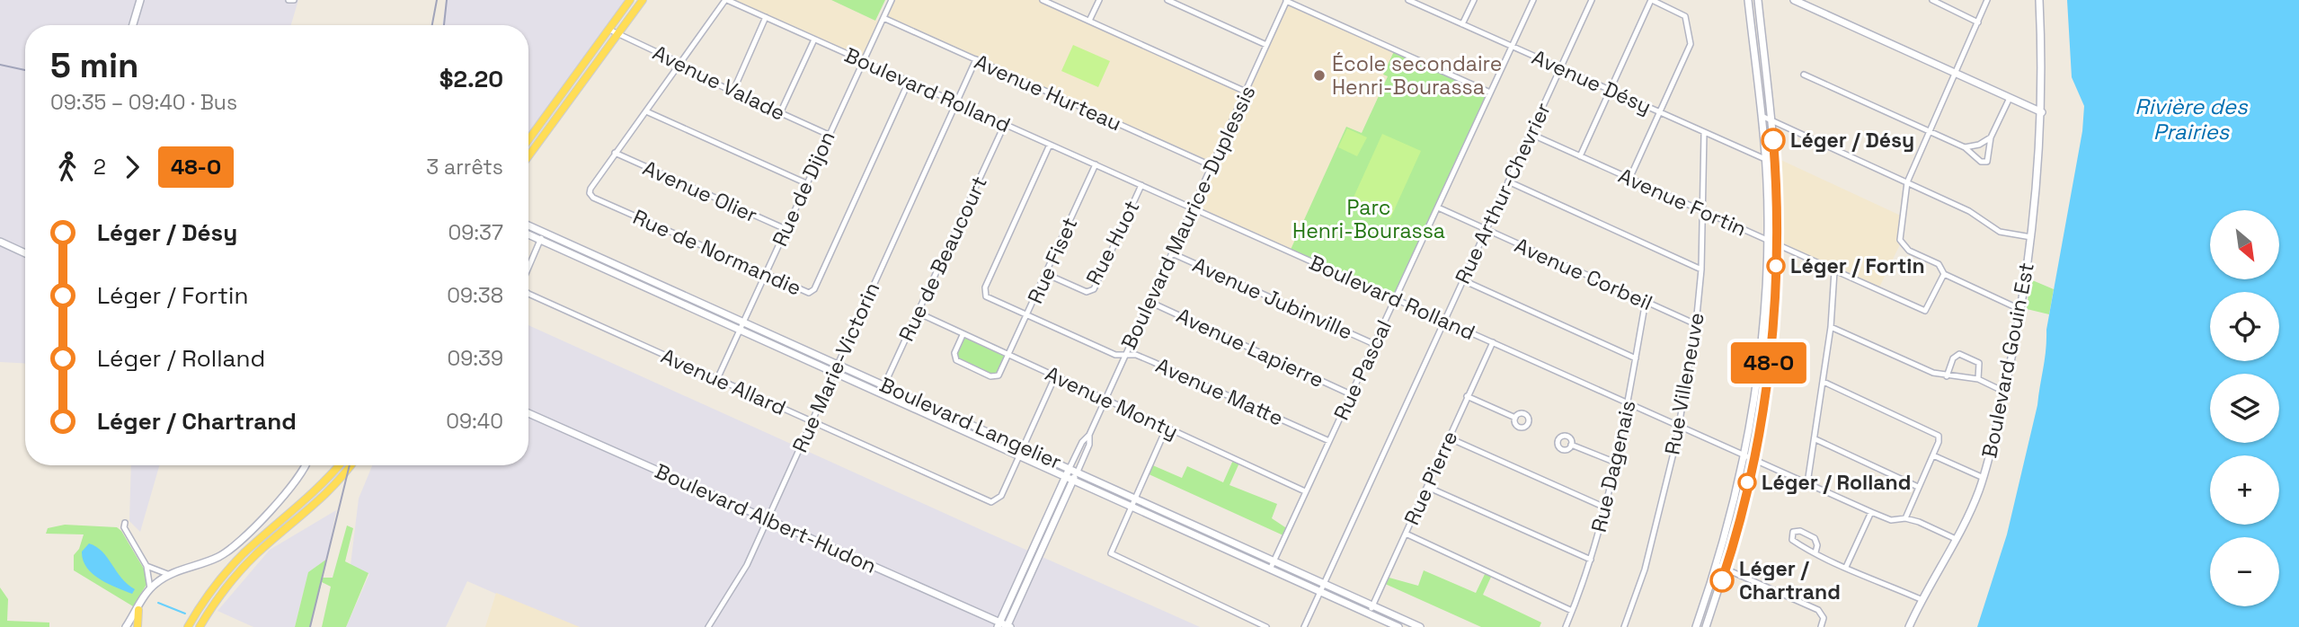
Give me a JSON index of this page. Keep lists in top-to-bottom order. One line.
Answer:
{"streets":{"main road":["Boulevard Maurice-Duplessis","Boulevard Gouin Est","Boulevard Langelier","Boulevard Albert-Hudon"],"street":["Avenue Désy","Avenue Valade","Boulevard Rolland","Avenue Hurteau","Rue de Dijon","Avenue Olier","Rue Arthur-Chevrier","Avenue Fortin","Rue Huot","Rue de Normandie","Rue de Beaucourt","Rue Fiset","Avenue Corbeil","Avenue Jubinville","Avenue Lapierre","Rue Marie-Victorin","Rue Pascal","Avenue Allard","Rue Villeneuve","Avenue Matte","Avenue Monty","Rue Dagenais","Rue Pierre"]},"crossings":[["Avenue Désy","Rue Arthur-Chevrier"],["Avenue Désy","Rue Pascal"],["Avenue Désy","Rue Villeneuve"],["Avenue Valade","Rue de Dijon"],["Boulevard Rolland","Rue de Dijon"],["Boulevard Rolland","Rue Arthur-Chevrier"],["Boulevard Rolland","Boulevard Maurice-Duplessis"],["Boulevard Rolland","Rue Huot"],["Boulevard Rolland","Rue de Normandie"],["Boulevard Rolland","Rue de Beaucourt"],["Boulevard Rolland","Rue Fiset"],["Boulevard Rolland","Boulevard Gouin Est"],["Boulevard Rolland","Rue Marie-Victorin"],["Boulevard Rolland","Rue Pascal"],["Boulevard Rolland","Rue Villeneuve"],["Boulevard Rolland","Avenue Matte"],["Boulevard Rolland","Rue Dagenais"],["Boulevard Rolland","Rue Pierre"],["Avenue Hurteau","Rue de Dijon"],["Avenue Hurteau","Boulevard Maurice-Duplessis"],["Avenue Hurteau","Rue Marie-Victorin"],["Rue de Dijon","Avenue Olier"],["Rue de Dijon","Rue de Normandie"],["Rue de Dijon","Avenue Allard"],["Rue de Dijon","Boulevard Langelier"],["Avenue Olier","Rue de Normandie"],["Rue Arthur-Chevrier","Avenue Fortin"],["Rue Arthur-Chevrier","Avenue Corbeil"],["Rue Arthur-Chevrier","Boulevard Langelier"],["Avenue Fortin","Rue Villeneuve"],["Boulevard Maurice-Duplessis","Avenue Jubinville"],["Boulevard Maurice-Duplessis","Avenue Lapierre"],["Boulevard Maurice-Duplessis","Avenue Matte"],["Boulevard Maurice-Duplessis","Avenue Monty"],["Boulevard Maurice-Duplessis","Boulevard Langelier"],["Boulevard Maurice-Duplessis","Boulevard Albert-Hudon"],["Rue Huot","Rue Fiset"],["Rue de Beaucourt","Avenue Monty"],["Rue de Beaucourt","Boulevard Langelier"],["Rue Fiset","Avenue Matte"],["Rue Fiset","Avenue Monty"],["Avenue Corbeil","Rue Pascal"],["Avenue Corbeil","Rue Villeneuve"],["Avenue Corbeil","Rue Dagenais"],["Avenue Jubinville","Rue Pascal"],["Avenue Lapierre","Rue Pascal"],["Rue Marie-Victorin","Avenue Allard"],["Rue Marie-Victorin","Boulevard Langelier"],["Rue Marie-Victorin","Boulevard Albert-Hudon"],["Rue Pascal","Avenue Matte"],["Rue Pascal","Avenue Monty"],["Rue Pascal","Boulevard Langelier"],["Avenue Allard","Boulevard Langelier"],["Boulevard Langelier","Rue Pierre"]],"water":["Rivière des Prairies"],"parks":["Parc Henri-Bourassa"],"places":["École secondaire Henri-Bourassa","Léger / Désy","Léger / Fortin","Léger / Rolland","Léger / Chartrand"],"lines":["bus line 48-O"],"north":"bottom right","page":{"on_map":"48-O","heading":["5 min","09:35 – 09:40 · Bus","$2.20"],"legs":["2","48-O","3 arrêts"],"list":[{"name":"Léger / Désy","value":"09:37"},{"name":"Léger / Fortin","value":"09:38"},{"name":"Léger / Rolland","value":"09:39"},{"name":"Léger / Chartrand","value":"09:40"}],"map_buttons":["+","−"]}}
